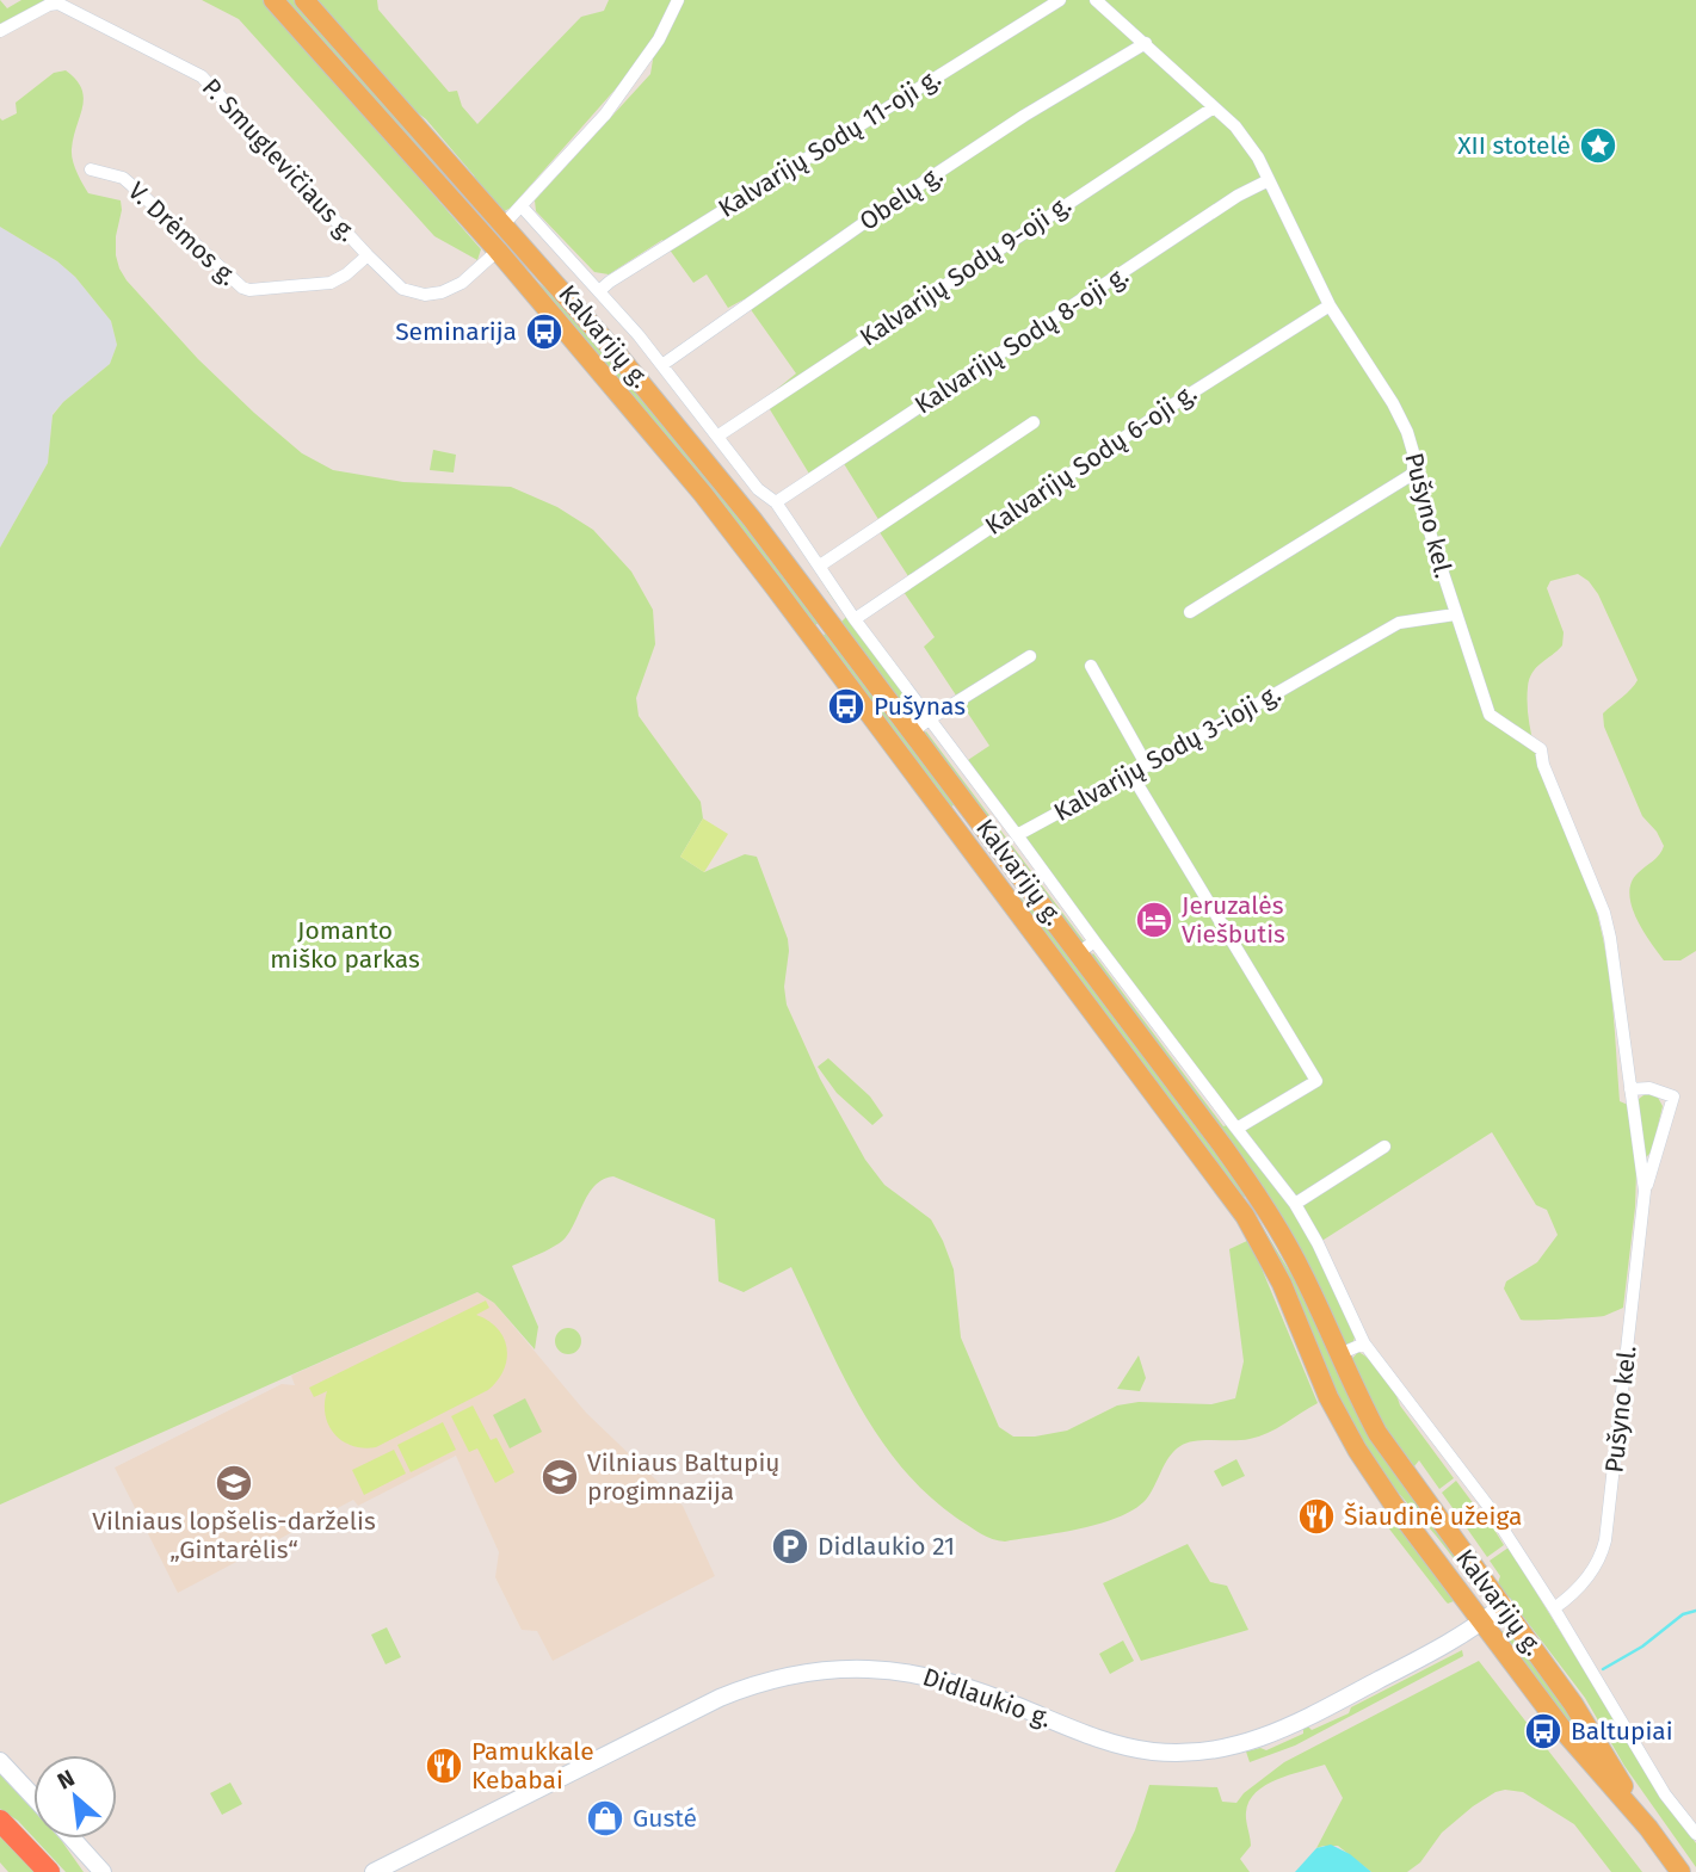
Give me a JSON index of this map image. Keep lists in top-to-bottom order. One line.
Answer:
{"streets":{"main road":["Kalvarijų g."],"street":["Kalvarijų Sodų 11-oji g.","P. Smuglevičiaus g.","Obelų g.","V. Drėmos g.","Kalvarijų Sodų 9-oji g.","Kalvarijų Sodų 8-oji g.","Kalvarijų Sodų 6-oji g.","Pušyno kel.","Kalvarijų Sodų 3-ioji g.","Didlaukio g."]},"crossings":[["P. Smuglevičiaus g.","V. Drėmos g."],["P. Smuglevičiaus g.","Kalvarijų g."],["Obelų g.","Pušyno kel."],["Kalvarijų Sodų 9-oji g.","Pušyno kel."],["Kalvarijų g.","Didlaukio g."],["Kalvarijų Sodų 8-oji g.","Pušyno kel."],["Kalvarijų Sodų 6-oji g.","Pušyno kel."],["Pušyno kel.","Kalvarijų Sodų 3-ioji g."]],"parks":["Jomanto miško parkas"],"places":{"place":["XII stotelė"],"bus stop":["Seminarija","Pušynas","Baltupiai"],"hotel":["Jeruzalės Viešbutis"],"school or university":["Vilniaus Baltupių progimnazija","Vilniaus lopšelis-darželis „Gintarėlis“"],"restaurant":["Šiaudinė užeiga","Pamukkale Kebabai"],"parking":["Didlaukio 21"],"shop":["Gusté"]},"north":"top left"}
